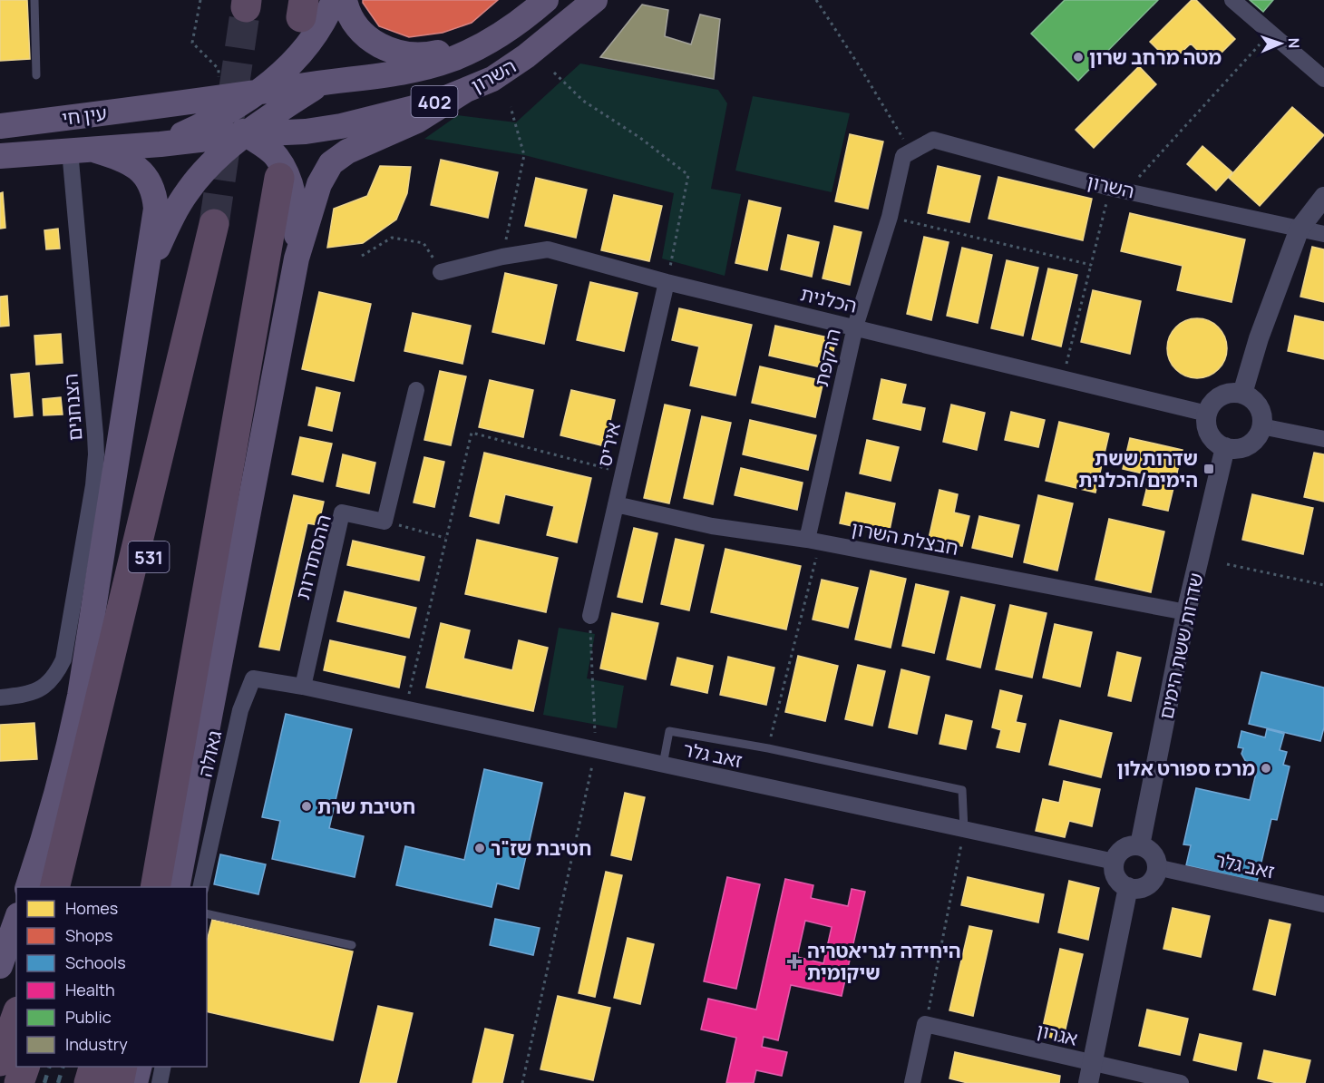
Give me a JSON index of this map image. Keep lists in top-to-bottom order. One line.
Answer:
{"streets":{"highway":["531"],"main road":["השרון","402","עין חי"],"street":["הכלנית","הרקפת","הצנחנים","איריס","חבצלת השרון","ההסתדרות","שדרות ששת הימים","גאולה","זאב גלר","אגרון"]},"crossings":[["השרון","402"],["השרון","הרקפת"],["402","עין חי"],["עין חי","הצנחנים"],["הכלנית","הרקפת"],["הכלנית","איריס"],["הכלנית","שדרות ששת הימים"],["הרקפת","חבצלת השרון"],["איריס","חבצלת השרון"],["חבצלת השרון","שדרות ששת הימים"],["ההסתדרות","גאולה"],["ההסתדרות","זאב גלר"],["שדרות ששת הימים","זאב גלר"],["גאולה","זאב גלר"]],"places":{"other":["מטה מרחב שרון","מרכז ספורט אלון","חטיבת שרת","חטיבת שז\"ר"],"transit":["שדרות ששת הימים/הכלנית"],"health":["היחידה לגריאטריה שיקומית"]},"legend":["Homes","Shops","Schools","Health","Public","Industry"],"north":"right"}
